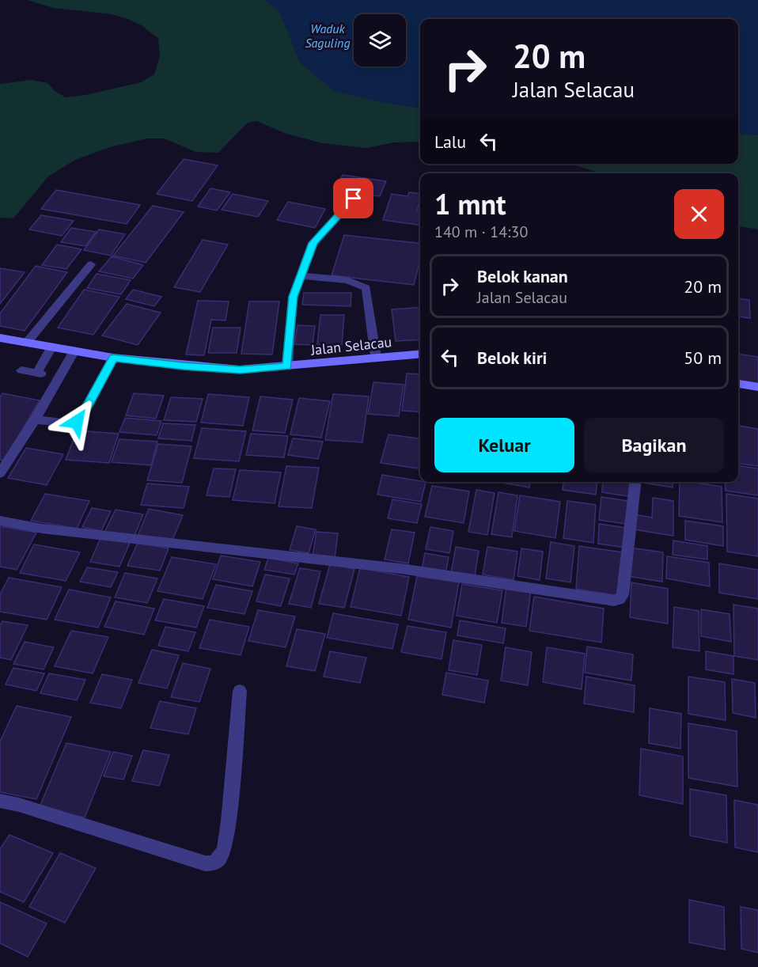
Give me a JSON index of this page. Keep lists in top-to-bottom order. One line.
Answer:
{"streets":{"street":["Jalan Selacau"]},"water":["Waduk Saguling"],"page":{"turn":["20 m","Jalan Selacau"],"then":"Lalu","heading":["1 mnt","140 m · 14:30"],"list":[{"name":"Belok kanan","note":"Jalan Selacau","value":"20 m"},{"name":"Belok kiri","value":"50 m"}],"buttons":["Keluar","Bagikan"]}}
